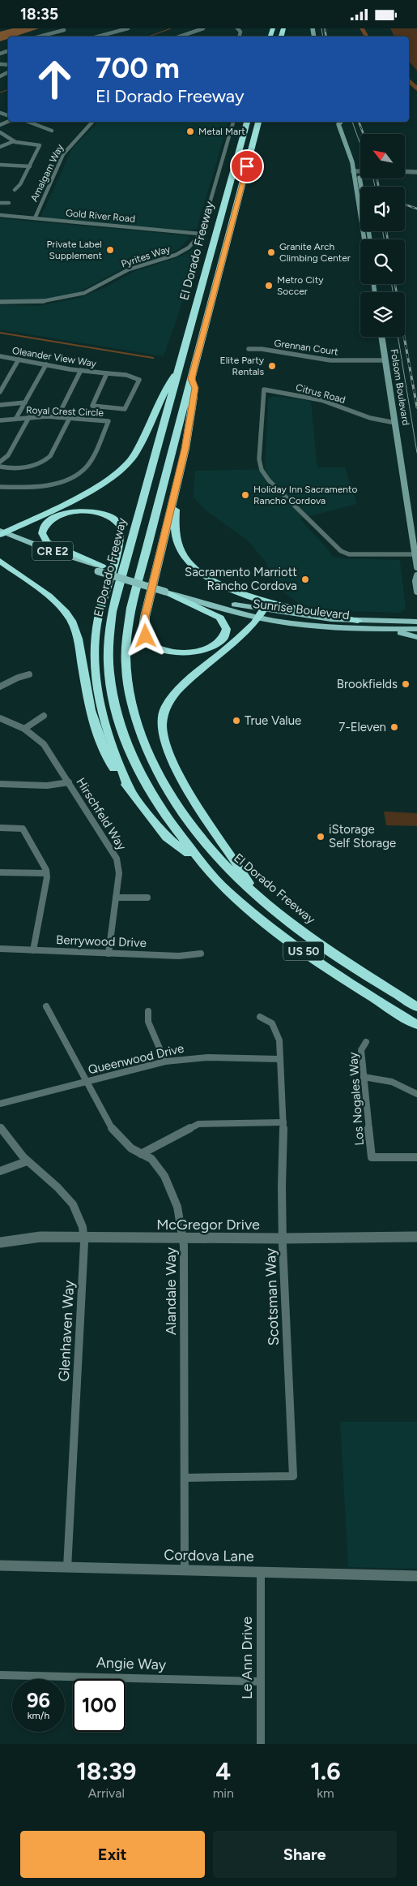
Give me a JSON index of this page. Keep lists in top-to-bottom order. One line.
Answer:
{"streets":{"highway":["El Dorado Freeway","US 50"],"main road":["Folsom Boulevard","CR E2","Sunrise Boulevard"],"street":["Amalgam Way","Gold River Road","Pyrites Way","Grennan Court","Oleander View Way","Citrus Road","Royal Crest Circle","Hirschfeld Way","Berrywood Drive","Queenwood Drive","Los Nogales Way","McGregor Drive","Alandale Way","Scotsman Way","Glenhaven Way","Cordova Lane","Le Ann Drive","Angie Way"]},"crossings":[["Amalgam Way","Gold River Road"],["Gold River Road","Pyrites Way"],["Grennan Court","Folsom Boulevard"],["Folsom Boulevard","Citrus Road"],["Hirschfeld Way","Berrywood Drive"],["Queenwood Drive","Alandale Way"],["Queenwood Drive","Scotsman Way"],["McGregor Drive","Alandale Way"],["McGregor Drive","Scotsman Way"],["McGregor Drive","Glenhaven Way"],["Alandale Way","Scotsman Way"],["Alandale Way","Cordova Lane"],["Glenhaven Way","Cordova Lane"],["Cordova Lane","Le Ann Drive"],["Le Ann Drive","Angie Way"]],"places":["Metal Mart","Private Label Supplement","Granite Arch Climbing Center","Metro City Soccer","Elite Party Rentals","Holiday Inn Sacramento Rancho Cordova","Sacramento Marriott Rancho Cordova","Brookfields","True Value","7-Eleven","iStorage Self Storage"],"north":"top left","page":{"status":"18:35","turn":["700 m","El Dorado Freeway"],"speed":"96 km/h","limit":"100","eta":["18:39","Arrival","4","min","1.6","km"],"buttons":["Exit","Share"]}}
